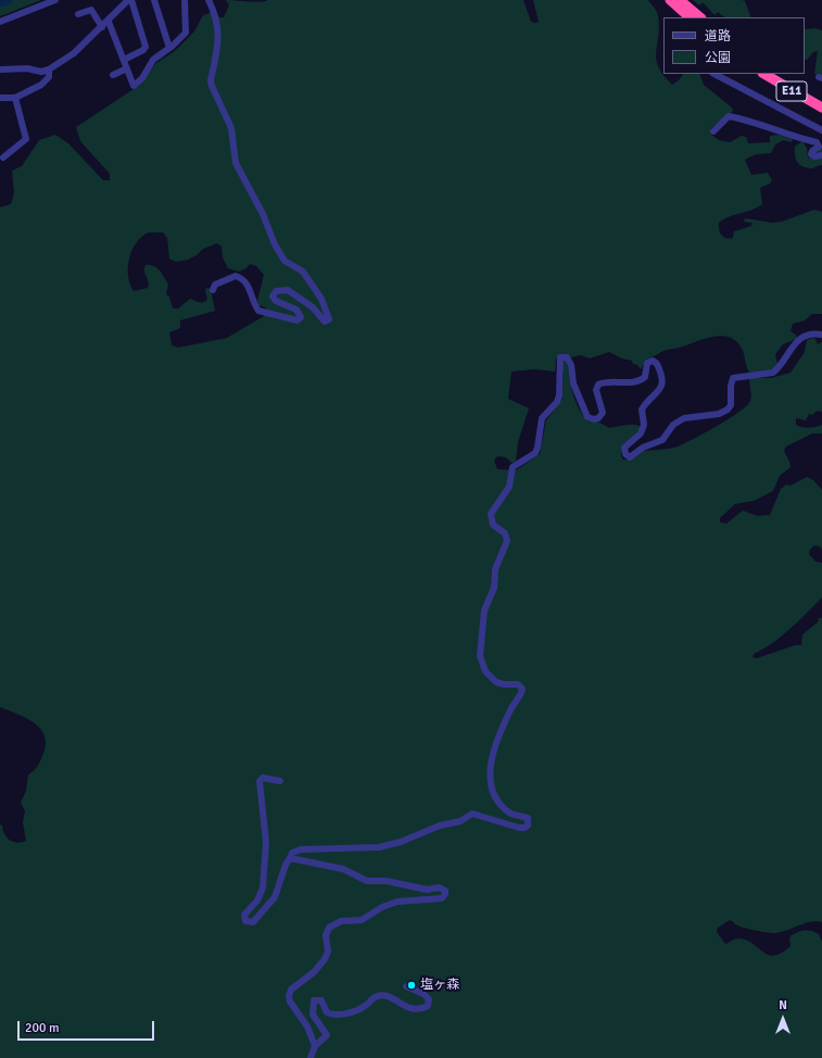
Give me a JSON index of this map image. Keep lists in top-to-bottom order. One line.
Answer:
{"streets":{"highway":["E11"]},"places":["塩ヶ森"],"legend":["道路","公園"],"scale_bar":"200 m","north":"top"}
